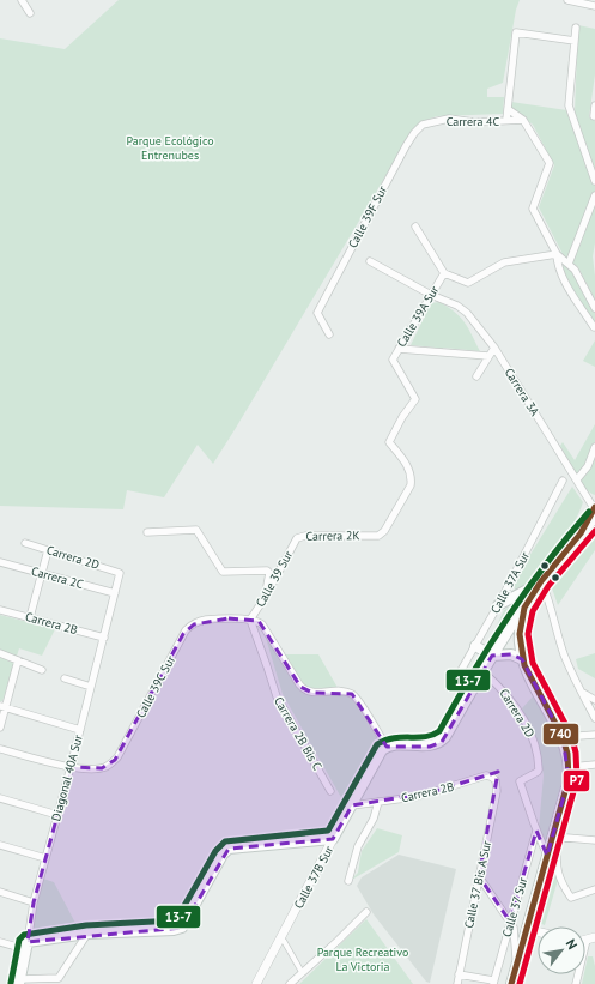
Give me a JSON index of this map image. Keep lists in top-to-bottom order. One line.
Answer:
{"streets":{"main road":["Diagonal 40A Sur","Calle 37B Sur"],"street":["Carrera 4C","Calle 39F Sur","Calle 39A Sur","Carrera 3A","Carrera 2K","Carrera 2D","Carrera 2C","Calle 39 Sur","Calle 37A Sur","Carrera 2B","Calle 39C Sur","Carrera 2B Bis C","Calle 37 Bis A Sur","Calle 37 Sur"]},"crossings":[["Carrera 4C","Calle 39F Sur"],["Calle 39A Sur","Carrera 3A"],["Calle 39A Sur","Carrera 2K"],["Carrera 2K","Calle 39 Sur"],["Carrera 2D","Diagonal 40A Sur"],["Carrera 2D","Calle 37 Sur"],["Carrera 2C","Diagonal 40A Sur"],["Calle 39 Sur","Calle 39C Sur"],["Calle 39 Sur","Carrera 2B Bis C"],["Carrera 2B","Diagonal 40A Sur"],["Carrera 2B","Calle 37B Sur"],["Carrera 2B","Calle 37 Bis A Sur"],["Calle 39C Sur","Carrera 2B Bis C"],["Calle 39C Sur","Diagonal 40A Sur"]],"parks":["Parque Ecológico Entrenubes","Parque Recreativo La Victoria"],"lines":["transit line 740","transit line 13-7","transit line P7"],"north":"top right"}
